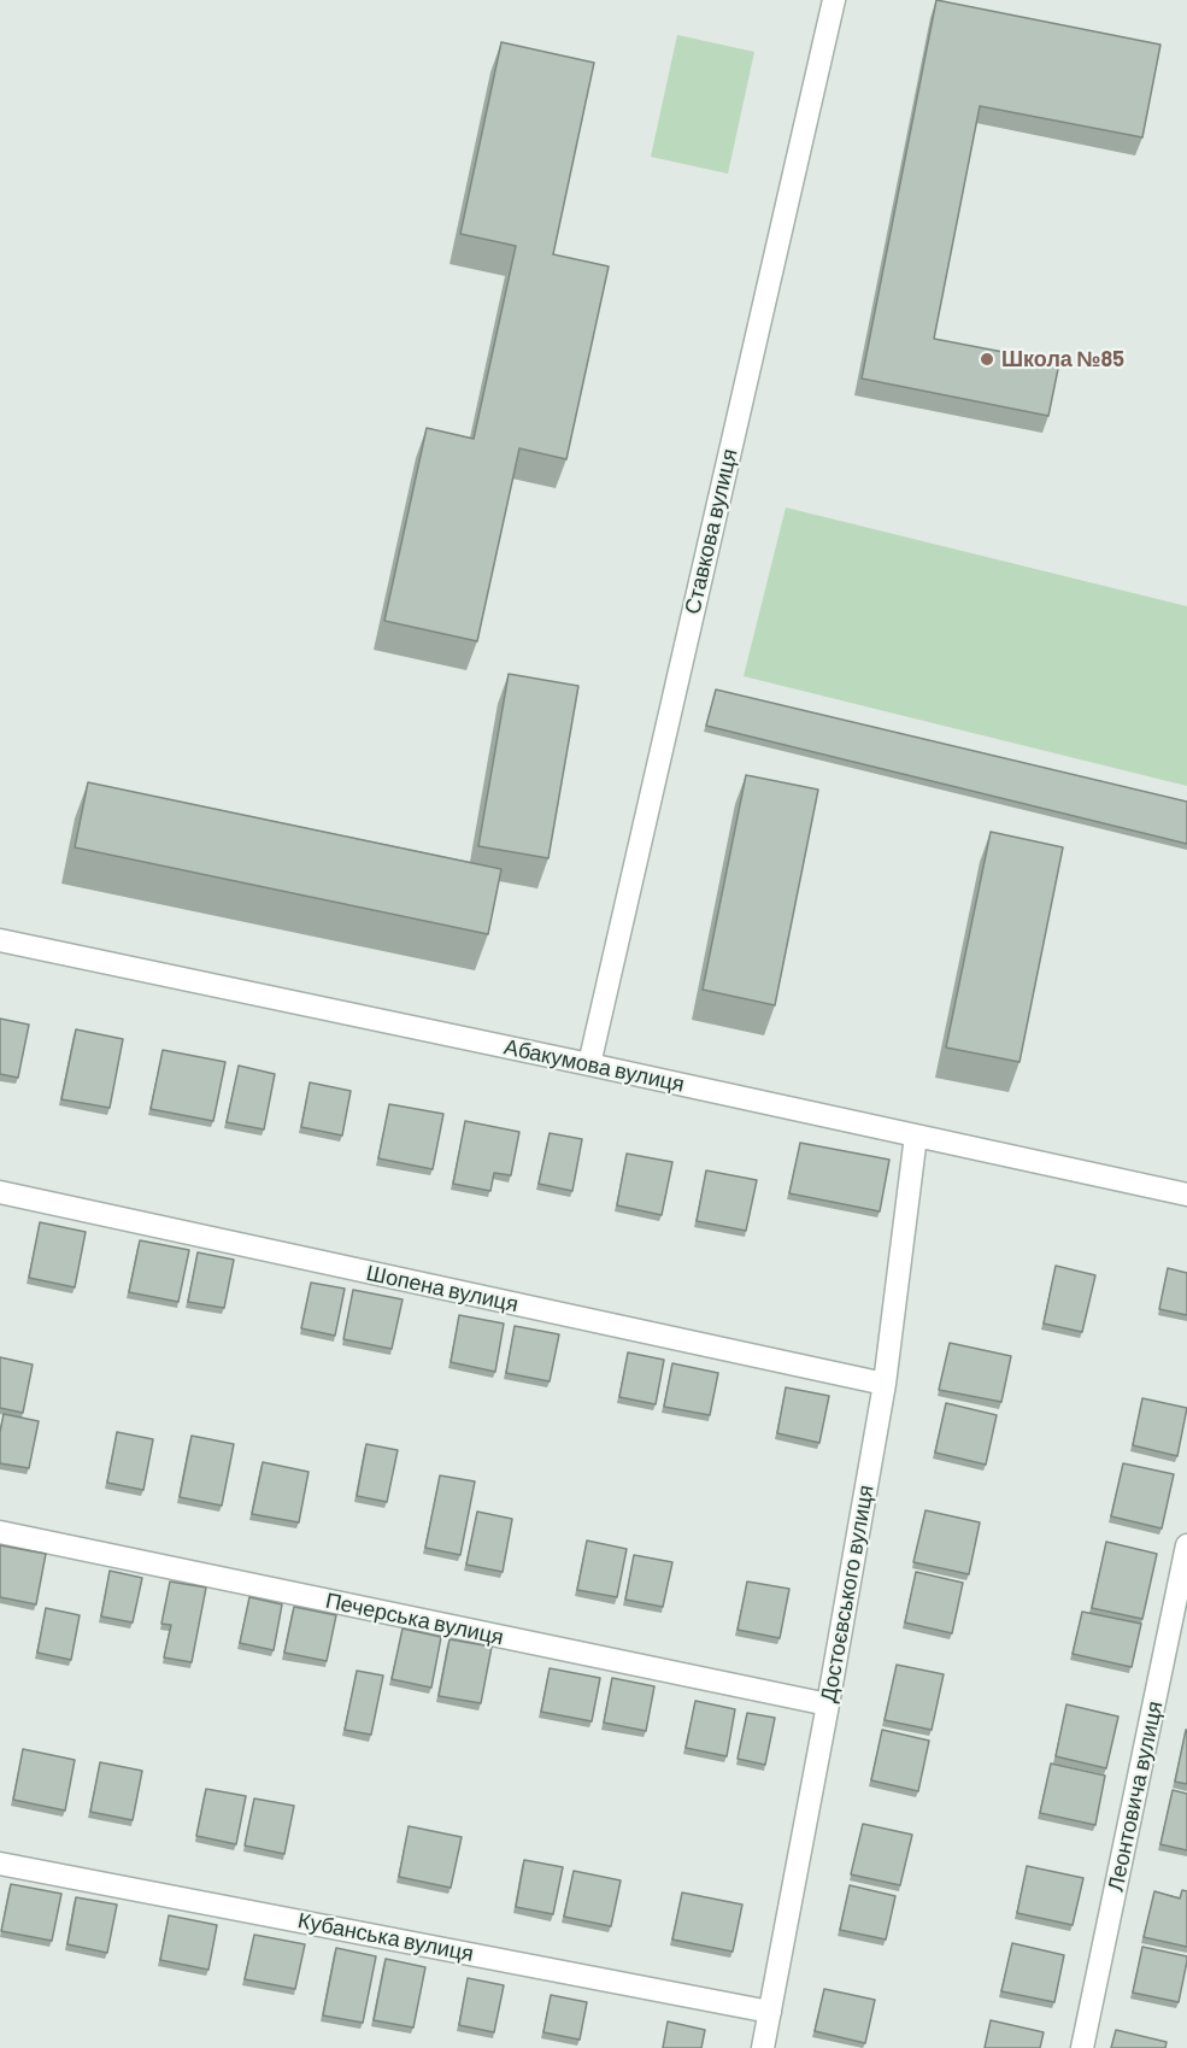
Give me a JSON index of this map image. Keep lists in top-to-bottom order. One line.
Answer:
{"streets":{"street":["Ставкова вулиця","Абакумова вулиця","Шопена вулиця","Достоєвського вулиця","Печерська вулиця","Леонтовича вулиця","Кубанська вулиця"]},"crossings":[["Ставкова вулиця","Абакумова вулиця"],["Абакумова вулиця","Достоєвського вулиця"],["Шопена вулиця","Достоєвського вулиця"],["Достоєвського вулиця","Печерська вулиця"],["Достоєвського вулиця","Кубанська вулиця"]],"places":["Школа №85"]}
